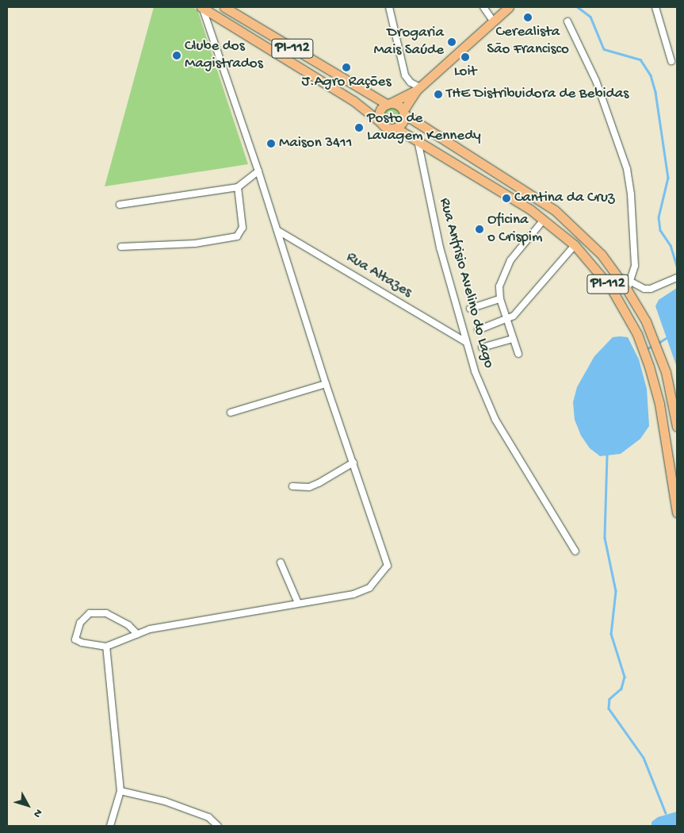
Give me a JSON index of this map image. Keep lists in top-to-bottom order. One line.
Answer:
{"streets":{"main road":["PI-112"],"street":["Rua Altazes","Rua Anfrisio Avelino do Lago"]},"crossings":[["PI-112","Rua Anfrisio Avelino do Lago"],["Rua Altazes","Rua Anfrisio Avelino do Lago"]],"places":["Cerealista São Francisco","Drogaria Mais Saúde","Clube dos Magistrados","Loit","J.Agro Rações","THE Distribuidora de Bebidas","Posto de Lavagem Kennedy","Maison 3411","Cantina da Cruz","Oficina o Crispim"],"north":"bottom right"}
